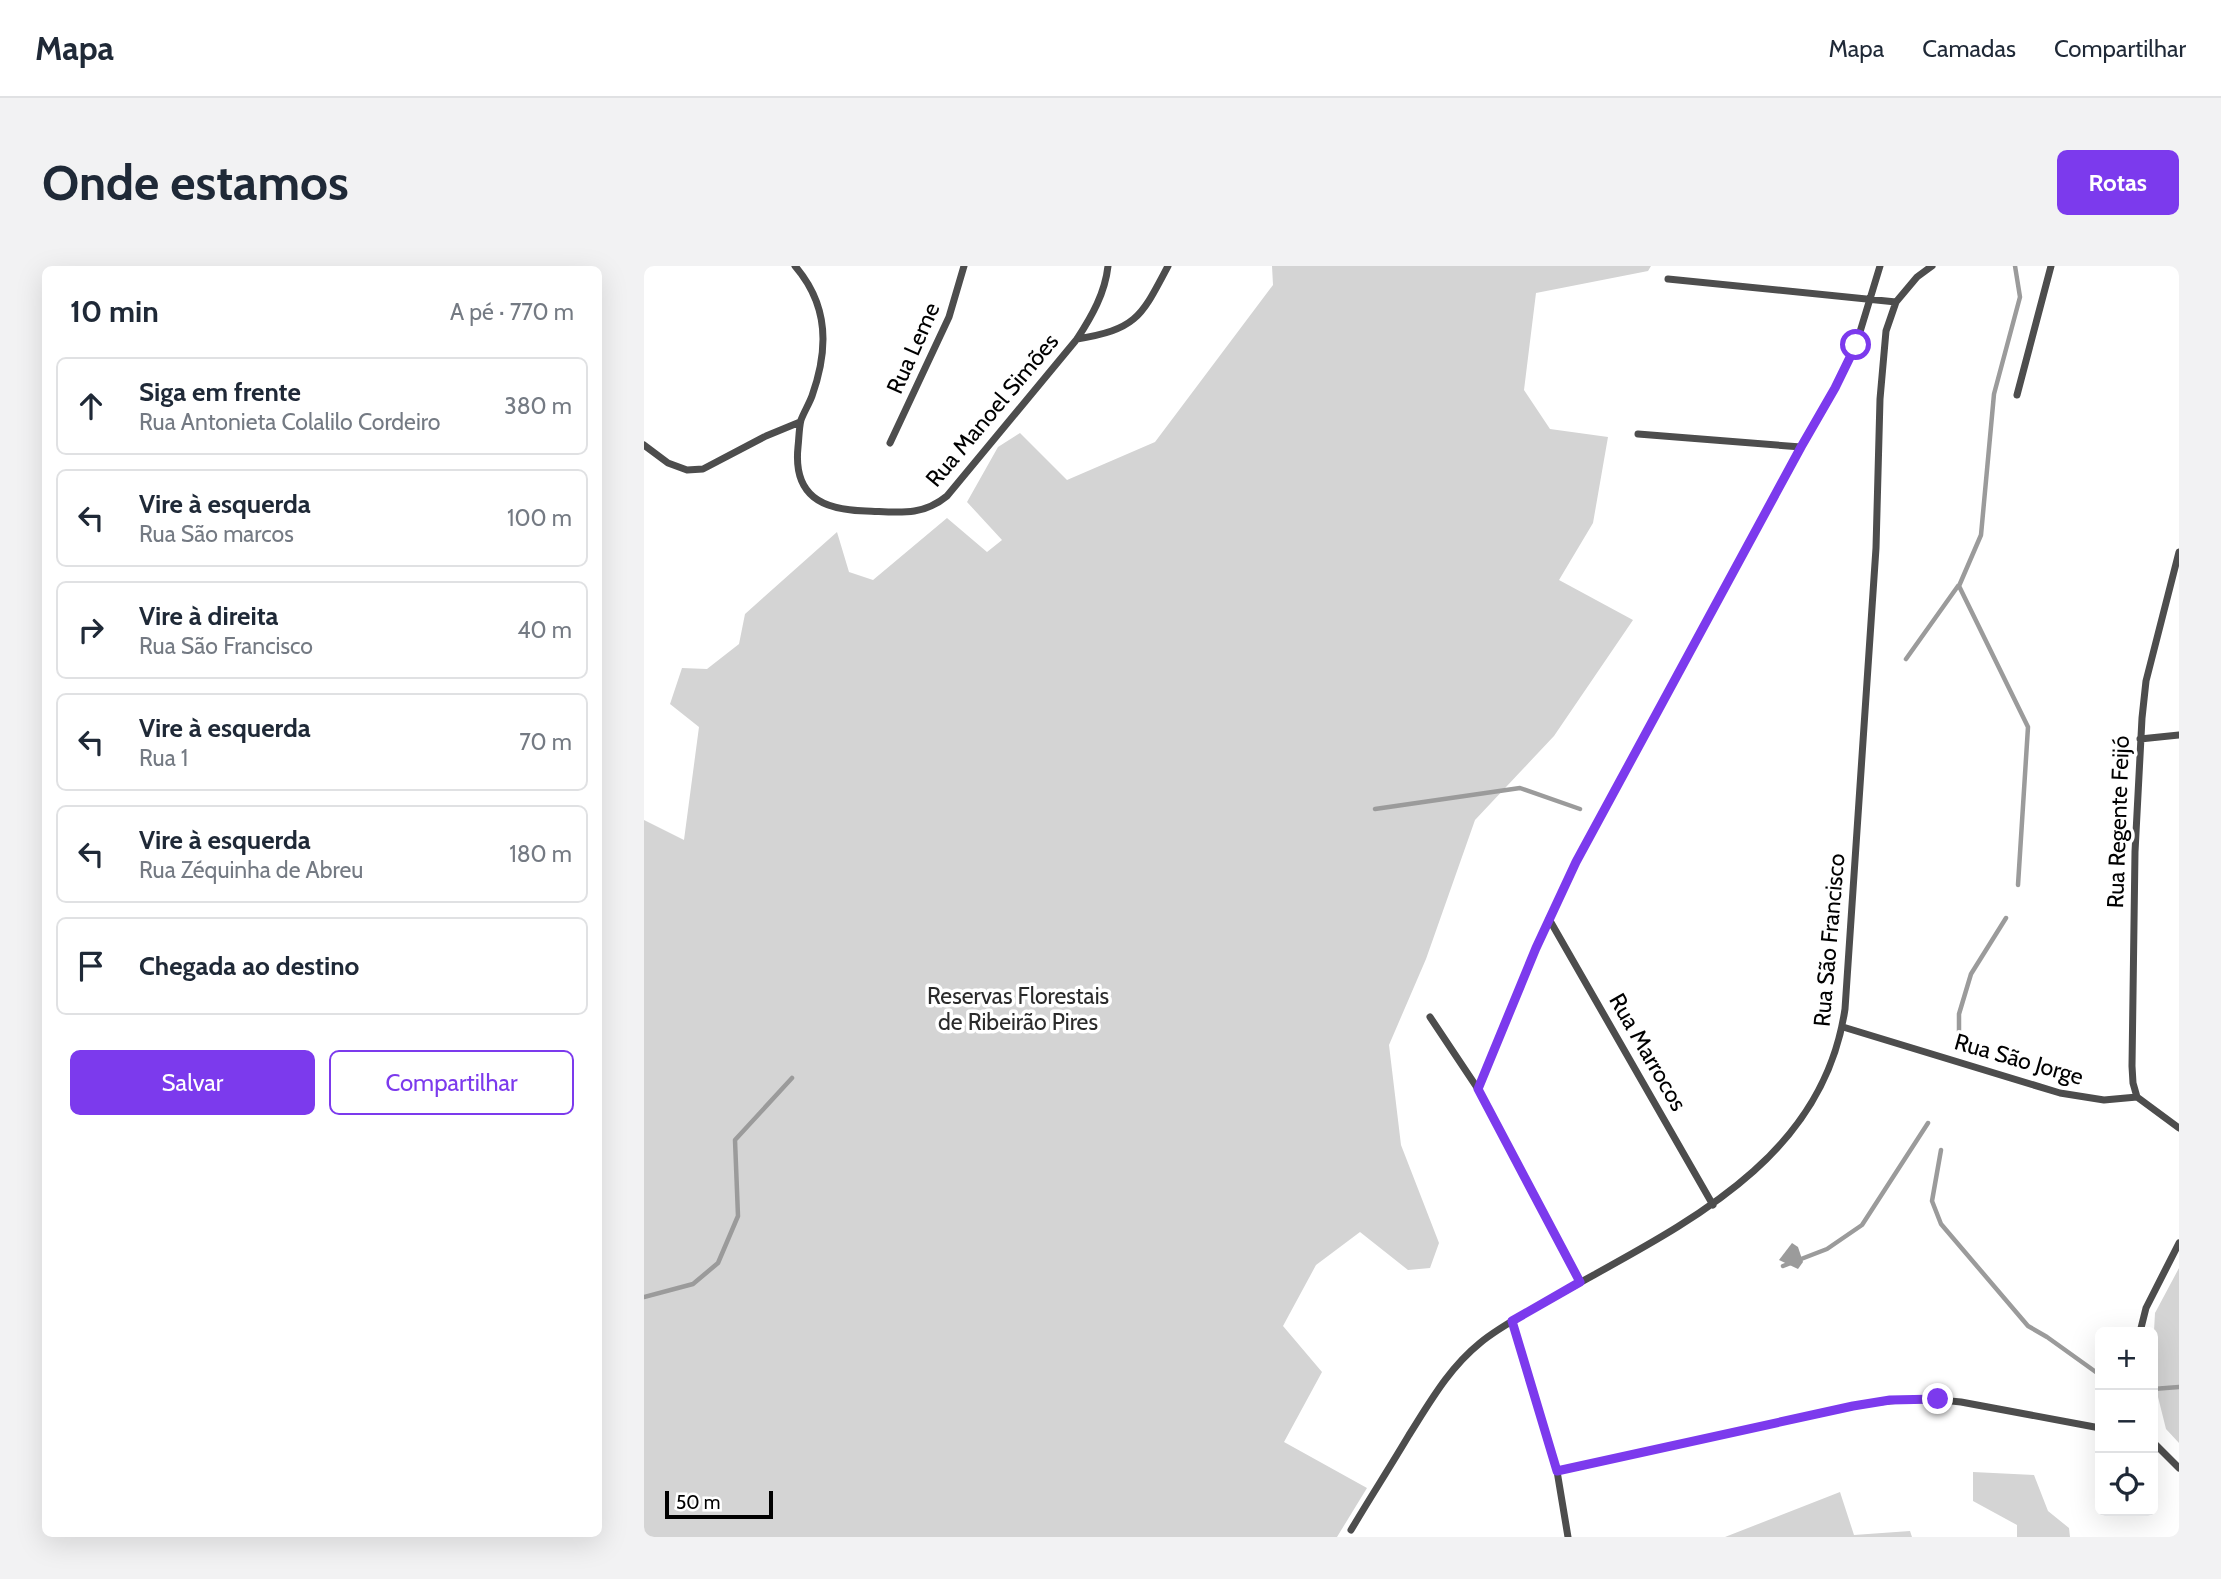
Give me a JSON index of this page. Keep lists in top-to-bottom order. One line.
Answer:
{"streets":{"street":["Rua Leme","Rua Manoel Simões","Rua Regente Feijó","Rua São Francisco","Rua Marrocos","Rua São Jorge"]},"crossings":[["Rua Regente Feijó","Rua São Jorge"],["Rua São Francisco","Rua Marrocos"],["Rua São Francisco","Rua São Jorge"]],"parks":["Reservas Florestais de Ribeirão Pires"],"scale_bar":"50 m","page":{"header":"Mapa","nav":["Mapa","Camadas","Compartilhar"],"buttons":["Rotas",["Salvar","Compartilhar"]],"title":"Onde estamos","heading":["10 min","A pé · 770 m"],"list":[["Siga em frente","Rua Antonieta Colalilo Cordeiro","380 m"],["Vire à esquerda","Rua São marcos","100 m"],["Vire à direita","Rua São Francisco","40 m"],["Vire à esquerda","Rua 1","70 m"],["Vire à esquerda","Rua Zéquinha de Abreu","180 m"],"Chegada ao destino"],"map_buttons":["+","−"],"scale":"50 m"}}
